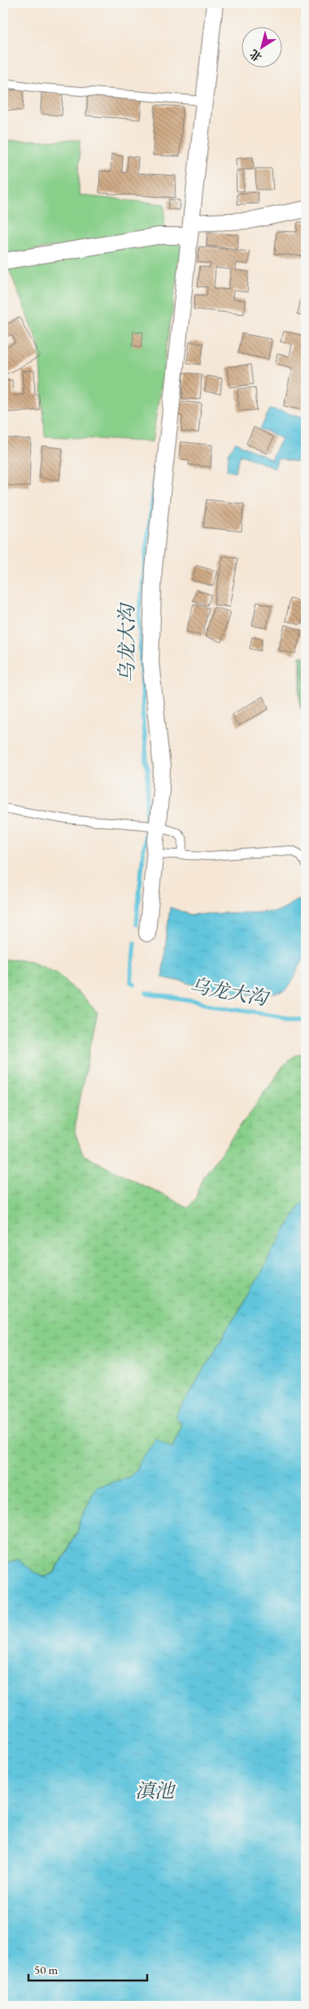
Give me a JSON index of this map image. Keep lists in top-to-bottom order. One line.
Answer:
{"water":["乌龙大沟","滇池"],"scale_bar":"50 m","north":"bottom left"}
